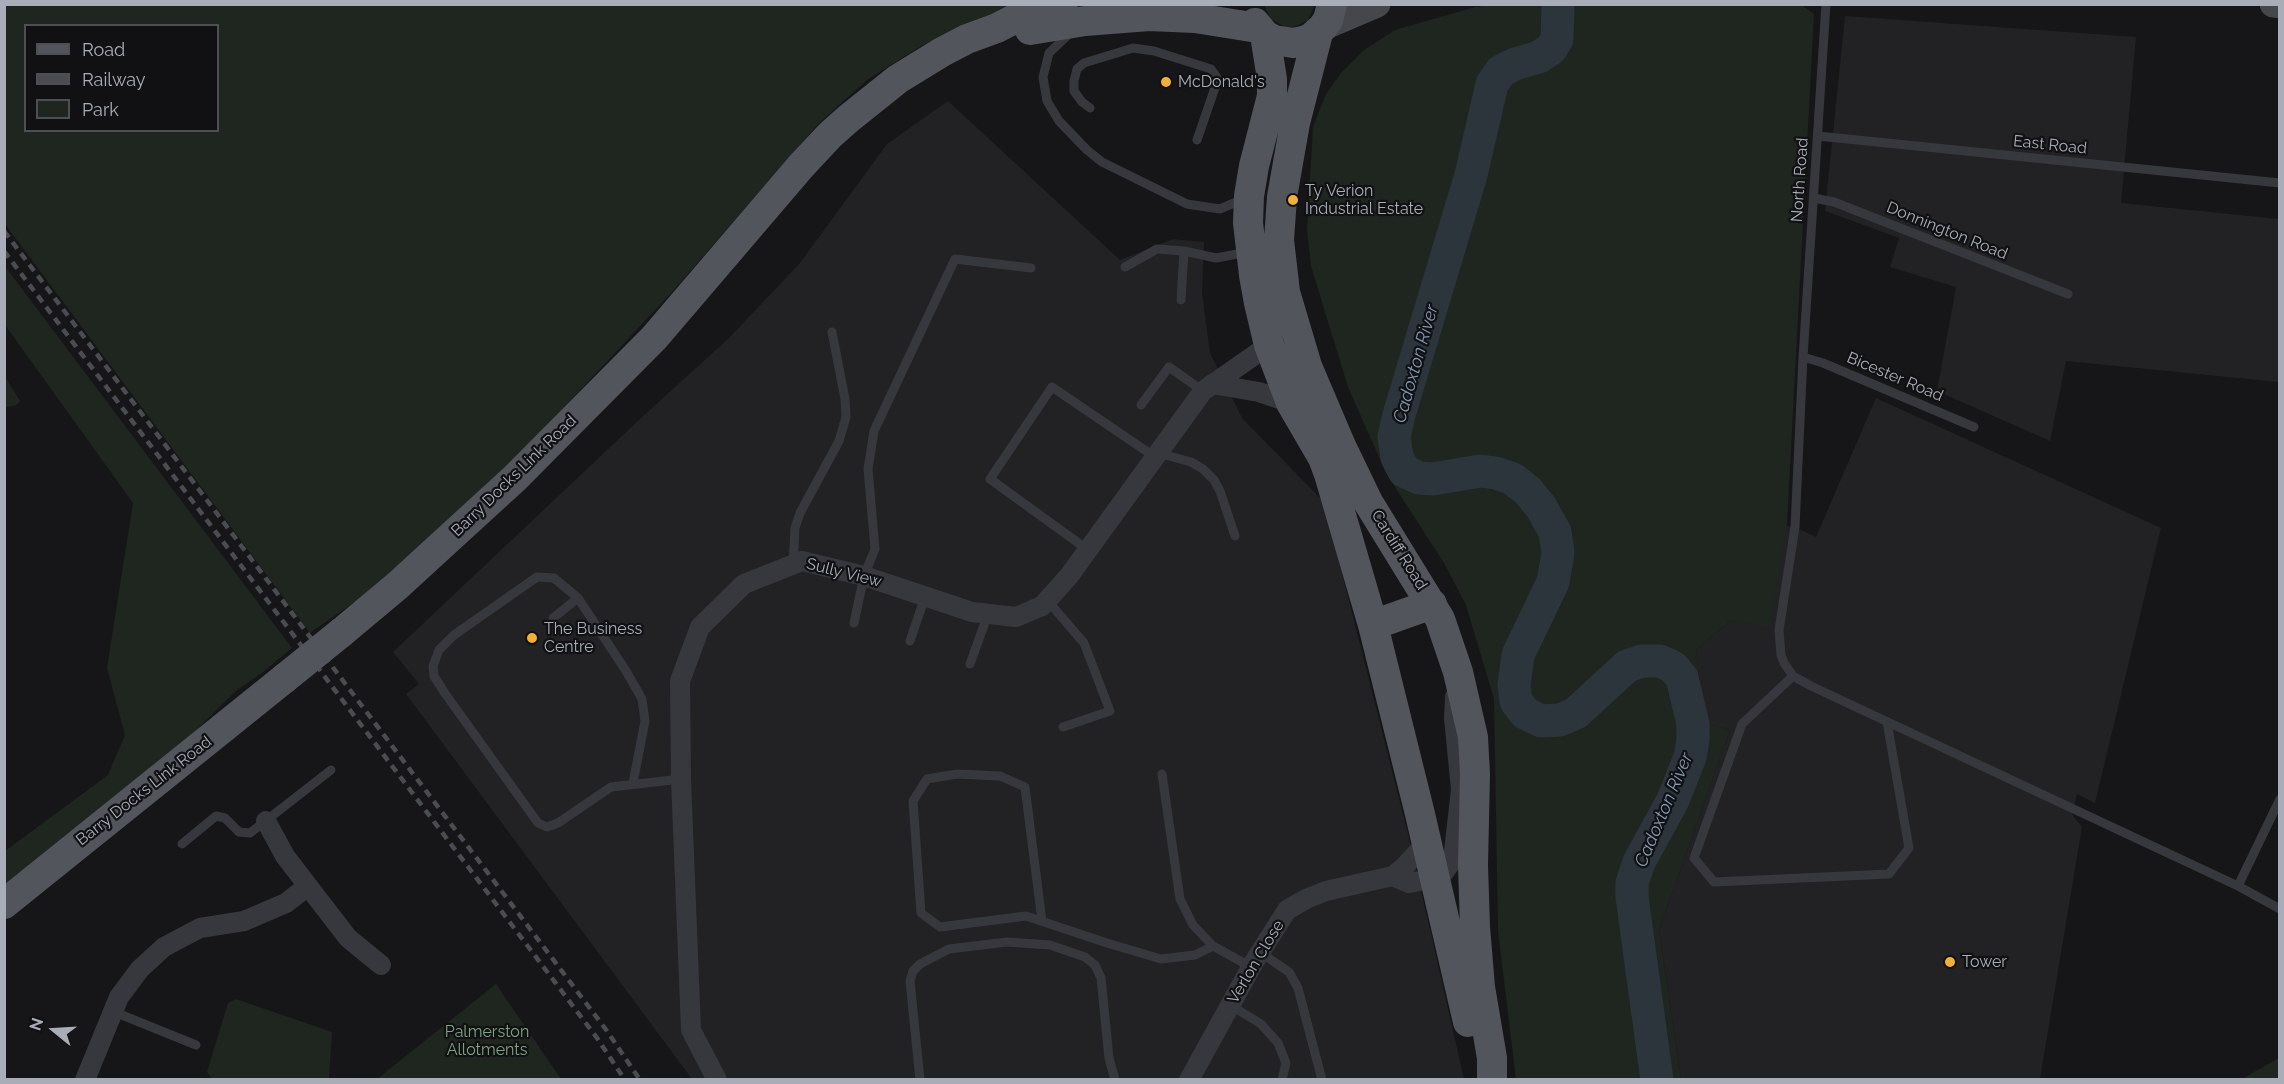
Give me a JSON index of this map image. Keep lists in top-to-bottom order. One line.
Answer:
{"streets":{"main road":["Barry Docks Link Road","Cardiff Road"],"street":["Sully View","Verlon Close"],"lane":["East Road","North Road","Donnington Road","Bicester Road"]},"crossings":[["East Road","North Road"],["North Road","Donnington Road"],["North Road","Bicester Road"],["Barry Docks Link Road","Cardiff Road"],["Cardiff Road","Sully View"],["Cardiff Road","Verlon Close"]],"water":["Cadoxton River"],"parks":["Palmerston Allotments"],"places":["McDonald's","Ty Verion Industrial Estate","The Business Centre","Tower"],"legend":["Road","Railway","Park"],"north":"left"}
